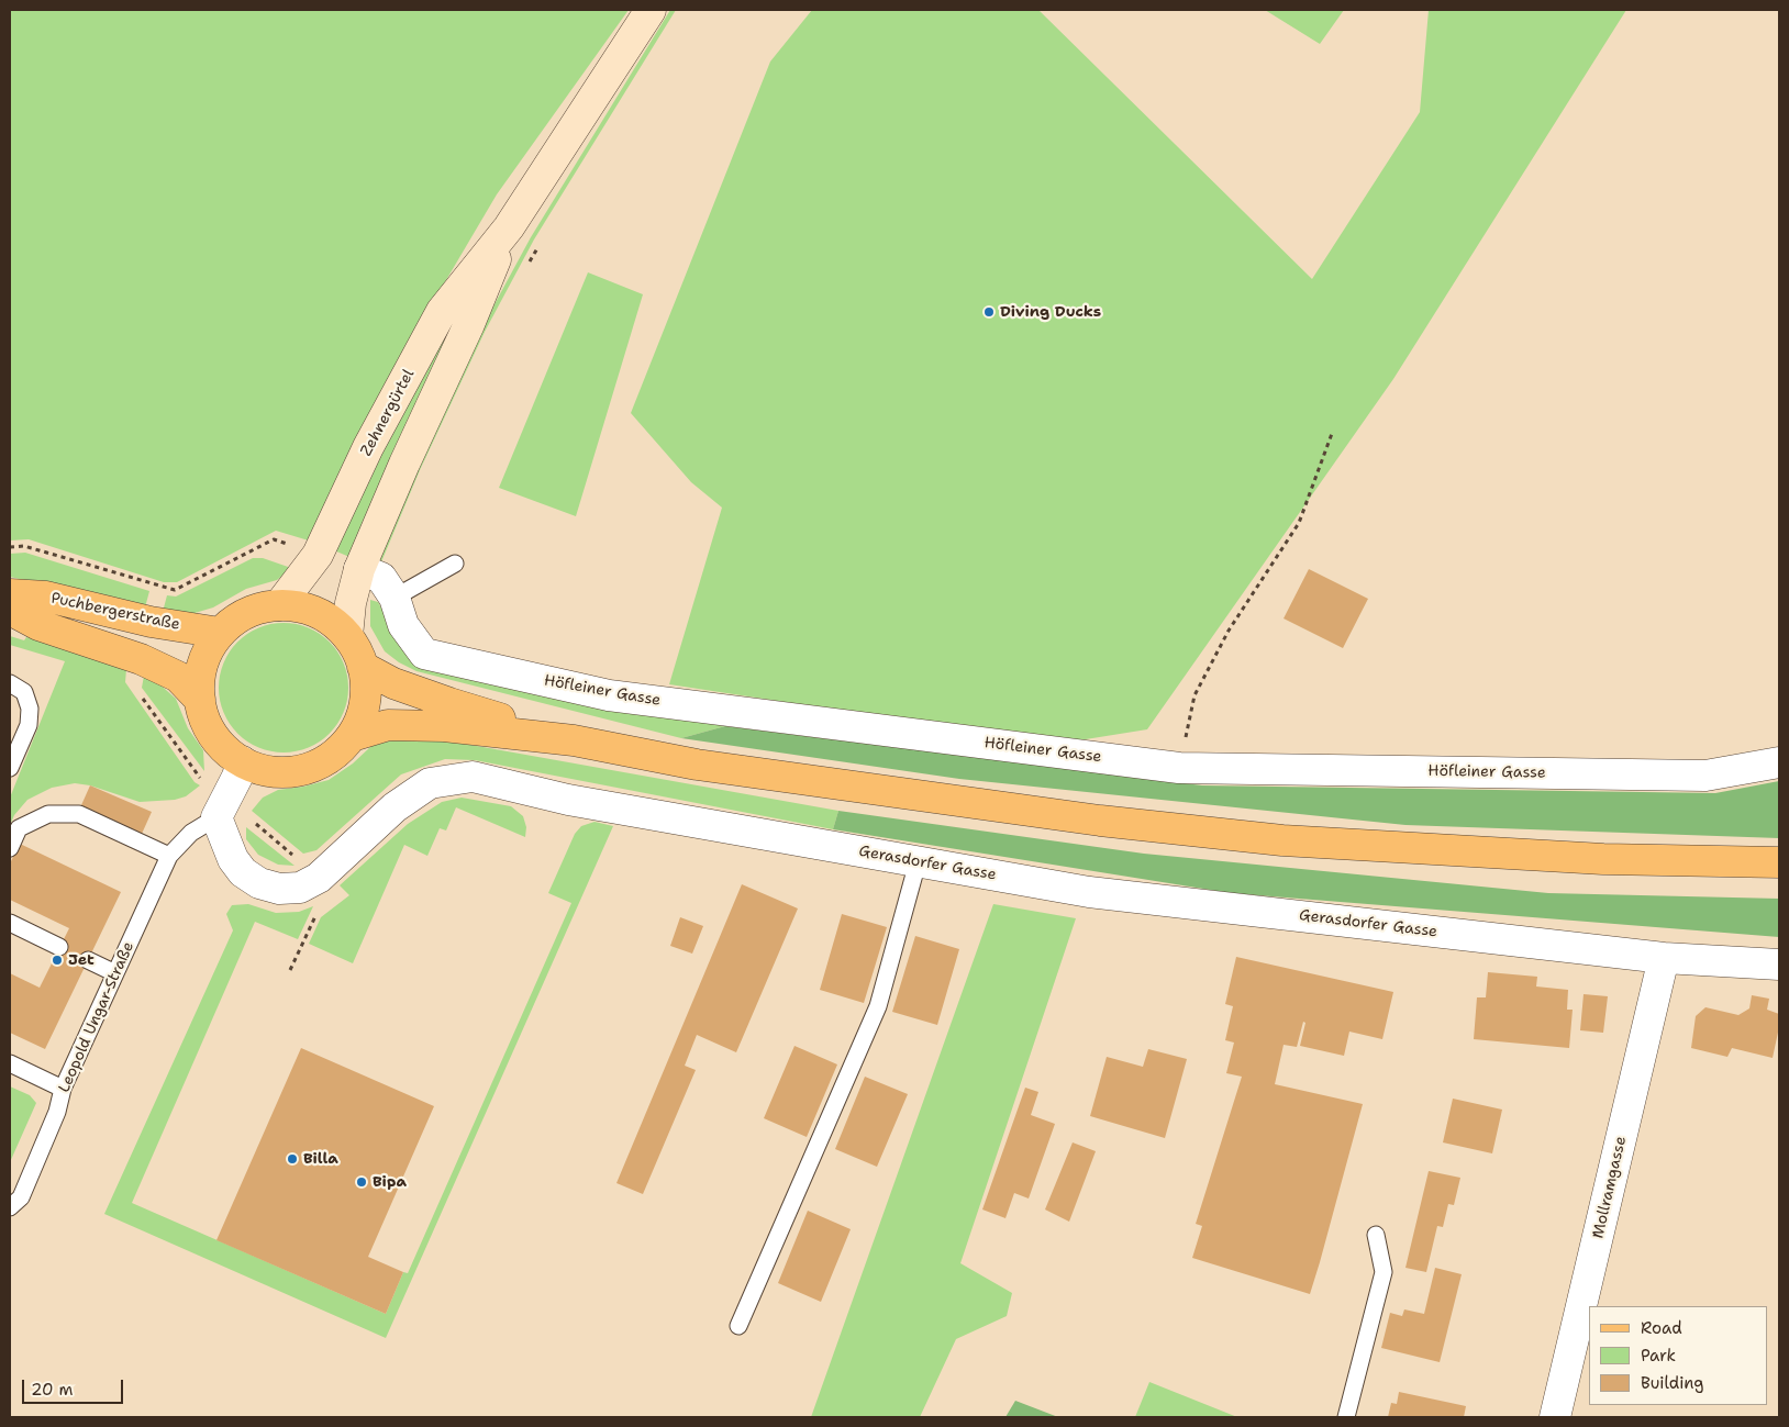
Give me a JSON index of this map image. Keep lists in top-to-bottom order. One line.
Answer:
{"streets":{"main road":["Zehnergürtel","Puchbergerstraße"],"street":["Höfleiner Gasse","Gerasdorfer Gasse","Mollramgasse"],"lane":["Leopold Ungar-Straße"]},"crossings":[["Zehnergürtel","Puchbergerstraße"],["Zehnergürtel","Höfleiner Gasse"],["Gerasdorfer Gasse","Leopold Ungar-Straße"],["Gerasdorfer Gasse","Mollramgasse"]],"places":["Diving Ducks","Jet","Billa","Bipa"],"legend":["Road","Park","Building"],"scale_bar":"20 m"}
